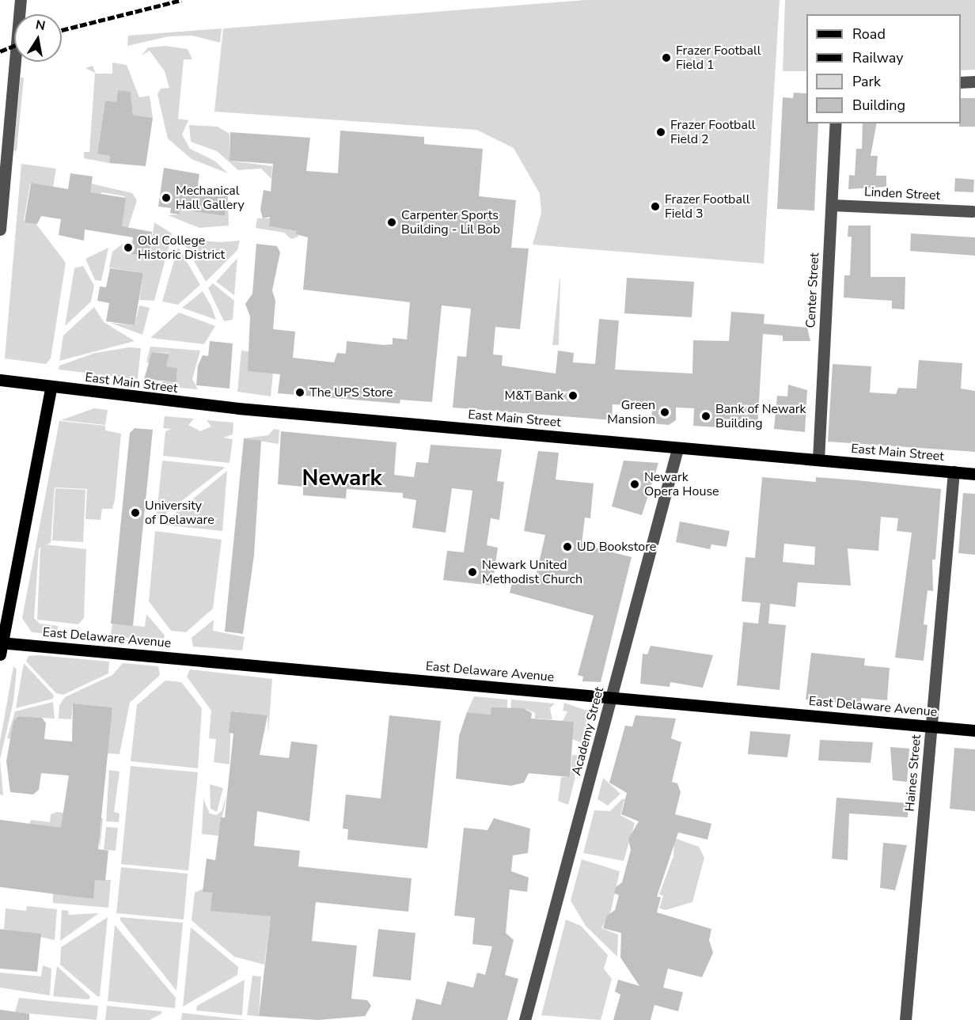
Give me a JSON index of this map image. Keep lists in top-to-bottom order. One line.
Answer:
{"streets":{"main road":["East Main Street","East Delaware Avenue"],"street":["Linden Street","Center Street","Academy Street","Haines Street"]},"crossings":[["Linden Street","Center Street"],["Center Street","East Main Street"],["East Main Street","Academy Street"],["East Main Street","Haines Street"],["East Delaware Avenue","Academy Street"],["East Delaware Avenue","Haines Street"]],"districts":["Newark"],"places":["Frazer Football Field 1","Frazer Football Field 2","Mechanical Hall Gallery","Frazer Football Field 3","Carpenter Sports Building - Lil Bob","Old College Historic District","The UPS Store","M&T Bank","Green Mansion","Bank of Newark Building","Newark Opera House","University of Delaware","UD Bookstore","Newark United Methodist Church"],"legend":["Road","Railway","Park","Building"],"north":"top"}
